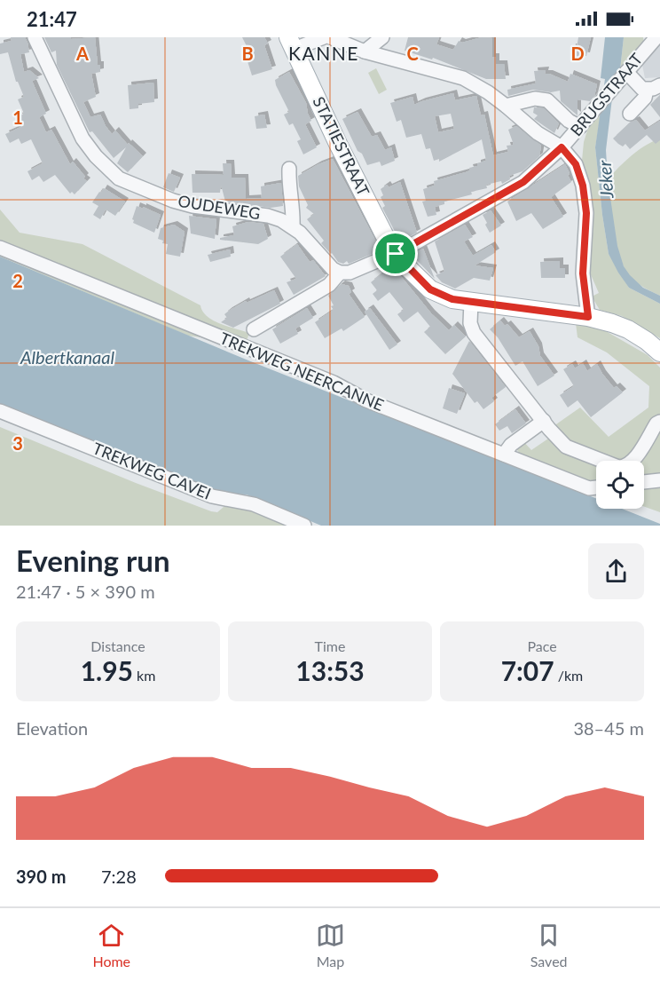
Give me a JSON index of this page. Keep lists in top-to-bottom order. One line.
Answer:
{"streets":{"main road":["STATIESTRAAT"],"street":["BRUGSTRAAT","OUDEWEG","TREKWEG NEERCANNE","TREKWEG CAVEI"]},"crossings":[["BRUGSTRAAT","STATIESTRAAT"]],"districts":["KANNE"],"water":["Jeker","Albertkanaal"],"page":{"status":"21:47","heading":["Evening run","21:47 · 5 × 390 m"],"stats":[["Distance","1.95 km"],["Time","13:53"],["Pace","7:07 /km"]],"chart":["Elevation","38–45 m"],"list":[{"name":"390 m","note":"7:28"}],"tabs":["Home","Map","Saved"]},"grid":{"columns":["A","B","C","D"],"rows":["1","2","3"]}}
